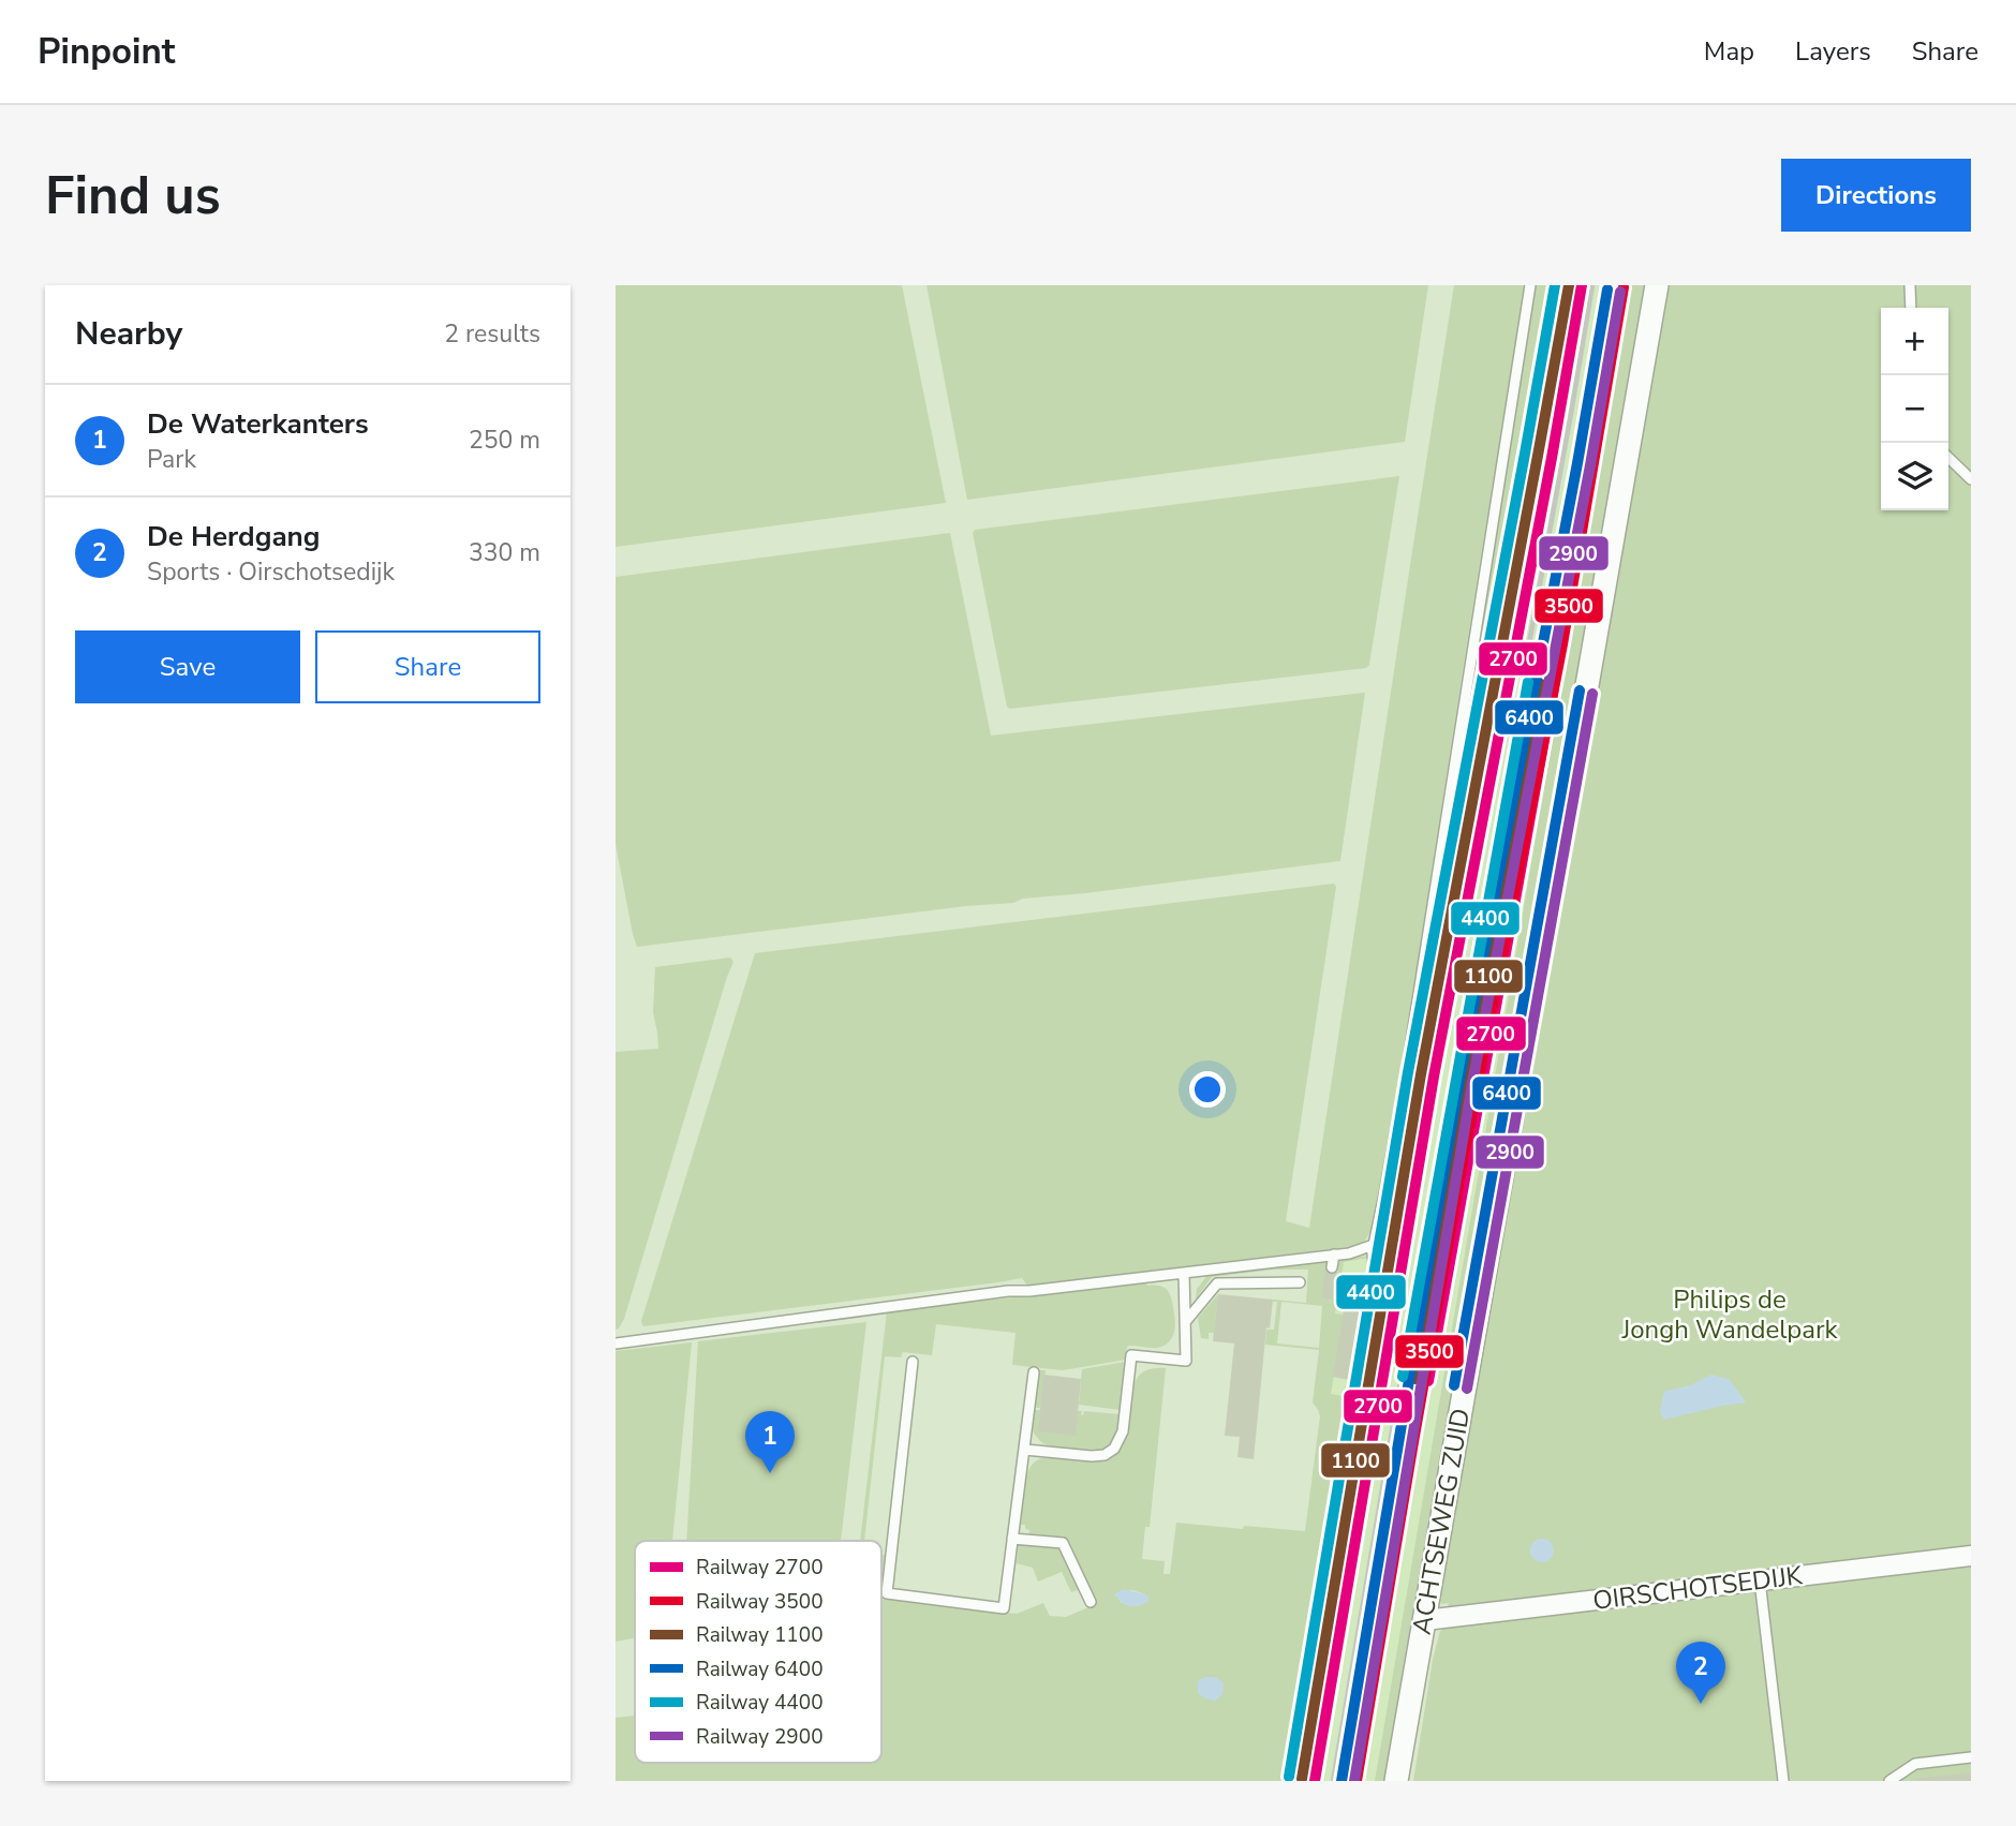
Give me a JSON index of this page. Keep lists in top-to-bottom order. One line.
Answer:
{"streets":{"street":["ACHTSEWEG ZUID","OIRSCHOTSEDIJK"]},"crossings":[["ACHTSEWEG ZUID","OIRSCHOTSEDIJK"]],"parks":["Philips de Jongh Wandelpark"],"lines":["rail line 2700","rail line 1100","rail line 4400","rail line 3500","rail line 6400","rail line 2900"],"legend":["Railway 2700","Railway 3500","Railway 1100","Railway 6400","Railway 4400","Railway 2900"],"page":{"header":"Pinpoint","nav":["Map","Layers","Share"],"buttons":["Directions",["Save","Share"]],"title":"Find us","heading":["Nearby","2 results"],"map_buttons":["+","−"],"list":[{"mark":"1","name":"De Waterkanters","note":"Park","value":"250 m"},{"mark":"2","name":"De Herdgang","note":"Sports · Oirschotsedijk","value":"330 m"}],"pins":["1","2"]}}
